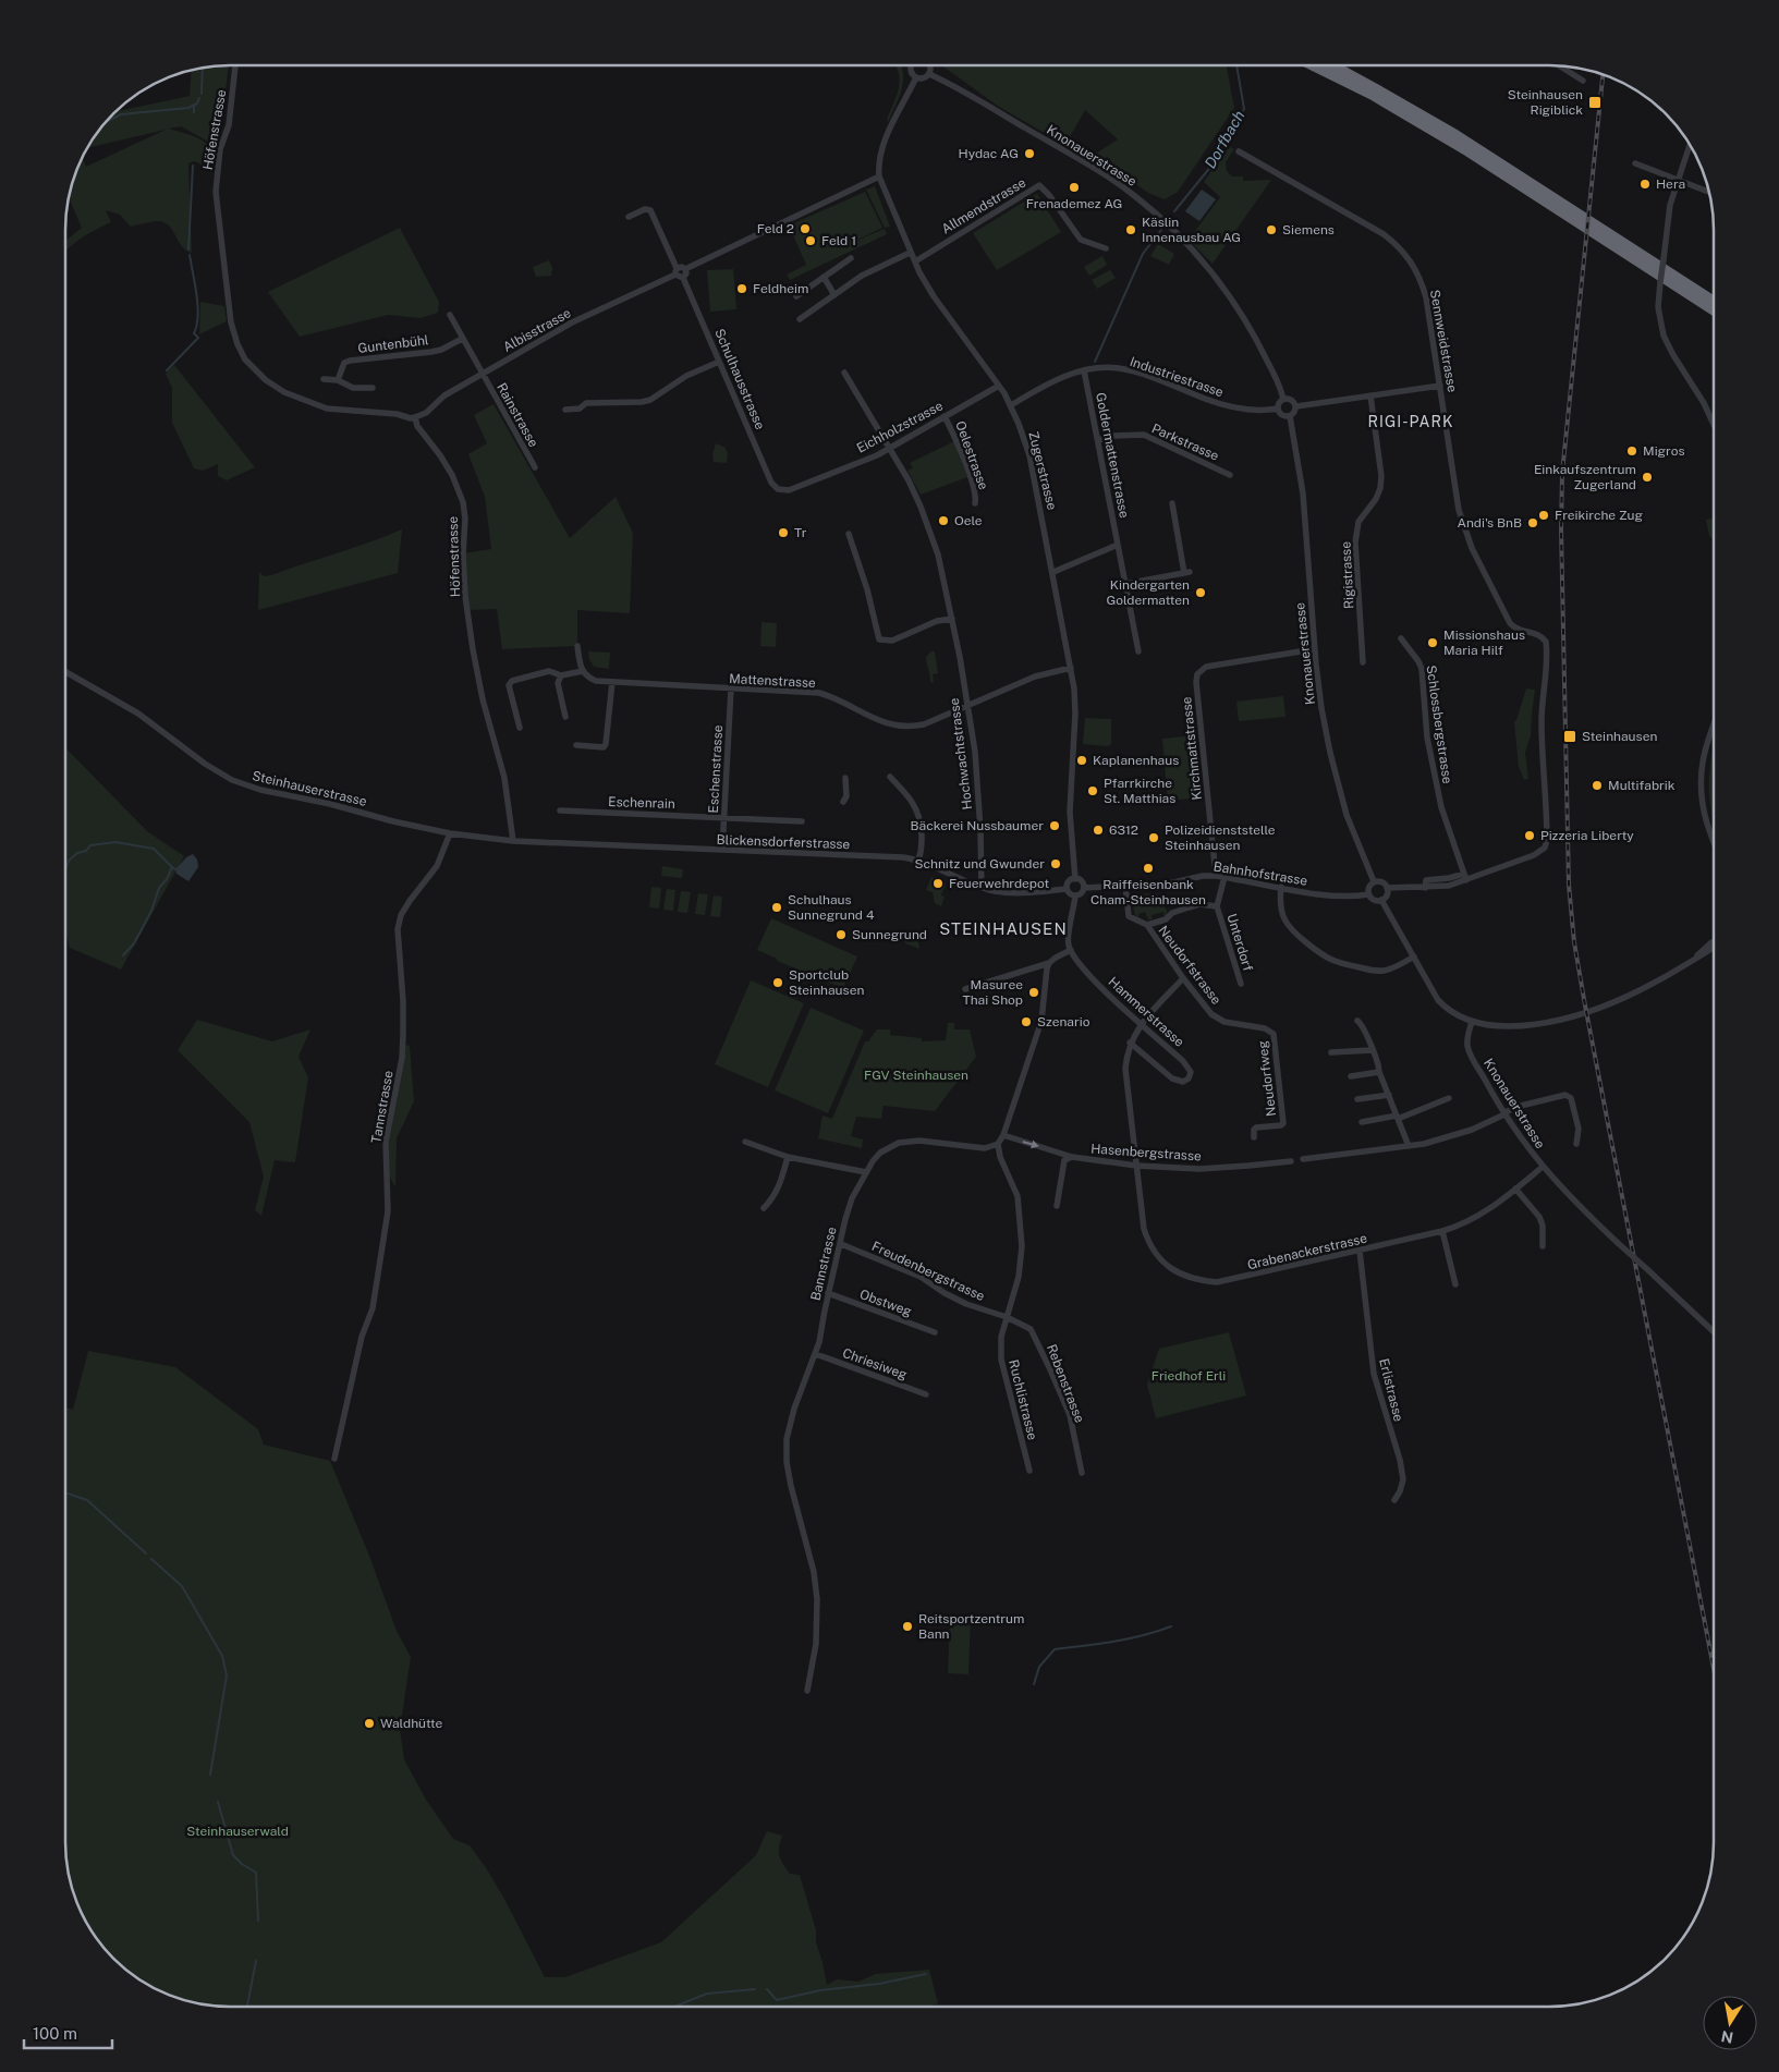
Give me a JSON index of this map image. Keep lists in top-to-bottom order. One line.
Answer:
{"streets":{"street":["Höfenstrasse","Knonauerstrasse","Allmendstrasse","Albisstrasse","Sennweidstrasse","Guntenbühl","Industriestrasse","Schulhausstrasse","Rainstrasse","Eichholzstrasse","Parkstrasse","Oelestrasse","Goldermattenstrasse","Zugerstrasse","Rigistrasse","Mattenstrasse","Schlossbergstrasse","Kirchmattstrasse","Hochwachtstrasse","Eschenstrasse","Steinhauserstrasse","Eschenrain","Blickensdorferstrasse","Bahnhofstrasse","Unterdorf","Neudorfstrasse","Hammerstrasse","Neudorfweg","Tannstrasse","Hasenbergstrasse","Grabenackerstrasse","Bannstrasse","Freudenbergstrasse","Obstweg","Chriesiweg","Rebenstrasse","Erlistrasse","Ruchlistrasse"]},"crossings":[["Höfenstrasse","Albisstrasse"],["Höfenstrasse","Blickensdorferstrasse"],["Knonauerstrasse","Industriestrasse"],["Knonauerstrasse","Kirchmattstrasse"],["Knonauerstrasse","Bahnhofstrasse"],["Knonauerstrasse","Grabenackerstrasse"],["Allmendstrasse","Zugerstrasse"],["Albisstrasse","Schulhausstrasse"],["Albisstrasse","Rainstrasse"],["Sennweidstrasse","Schlossbergstrasse"],["Guntenbühl","Rainstrasse"],["Industriestrasse","Goldermattenstrasse"],["Industriestrasse","Zugerstrasse"],["Schulhausstrasse","Eichholzstrasse"],["Eichholzstrasse","Oelestrasse"],["Eichholzstrasse","Zugerstrasse"],["Eichholzstrasse","Hochwachtstrasse"],["Parkstrasse","Goldermattenstrasse"],["Zugerstrasse","Mattenstrasse"],["Zugerstrasse","Blickensdorferstrasse"],["Zugerstrasse","Bahnhofstrasse"],["Mattenstrasse","Hochwachtstrasse"],["Mattenstrasse","Eschenstrasse"],["Kirchmattstrasse","Bahnhofstrasse"],["Hochwachtstrasse","Blickensdorferstrasse"],["Eschenstrasse","Eschenrain"],["Eschenstrasse","Blickensdorferstrasse"],["Steinhauserstrasse","Blickensdorferstrasse"],["Steinhauserstrasse","Tannstrasse"],["Blickensdorferstrasse","Bahnhofstrasse"],["Bahnhofstrasse","Neudorfstrasse"],["Neudorfstrasse","Neudorfweg"],["Neudorfstrasse","Grabenackerstrasse"],["Hammerstrasse","Grabenackerstrasse"],["Hasenbergstrasse","Grabenackerstrasse"],["Grabenackerstrasse","Erlistrasse"],["Bannstrasse","Freudenbergstrasse"],["Bannstrasse","Obstweg"],["Bannstrasse","Chriesiweg"],["Bannstrasse","Ruchlistrasse"],["Freudenbergstrasse","Rebenstrasse"],["Freudenbergstrasse","Ruchlistrasse"],["Rebenstrasse","Ruchlistrasse"]],"districts":["RIGI-PARK","STEINHAUSEN"],"water":["Dorfbach"],"parks":["FGV Steinhausen","Friedhof Erli","Steinhauserwald"],"places":{"transit":["Steinhausen Rigiblick","Steinhausen"],"other":["Hydac AG","Hera","Frenademez AG","Feld 2","Käslin Innenausbau AG","Siemens","Feld 1","Feldheim","Migros","Einkaufszentrum Zugerland","Freikirche Zug","Oele","Andi's BnB","Tr","Kindergarten Goldermatten","Missionshaus Maria Hilf","Kaplanenhaus","Multifabrik","Pfarrkirche St. Matthias","Bäckerei Nussbaumer","6312","Pizzeria Liberty","Polizeidienststelle Steinhausen","Schnitz und Gwunder","Raiffeisenbank Cham-Steinhausen","Feuerwehrdepot","Schulhaus Sunnegrund 4","Sunnegrund","Sportclub Steinhausen","Masuree Thai Shop","Szenario","Reitsportzentrum Bann","Waldhütte"]},"scale_bar":"100 m","north":"bottom"}
